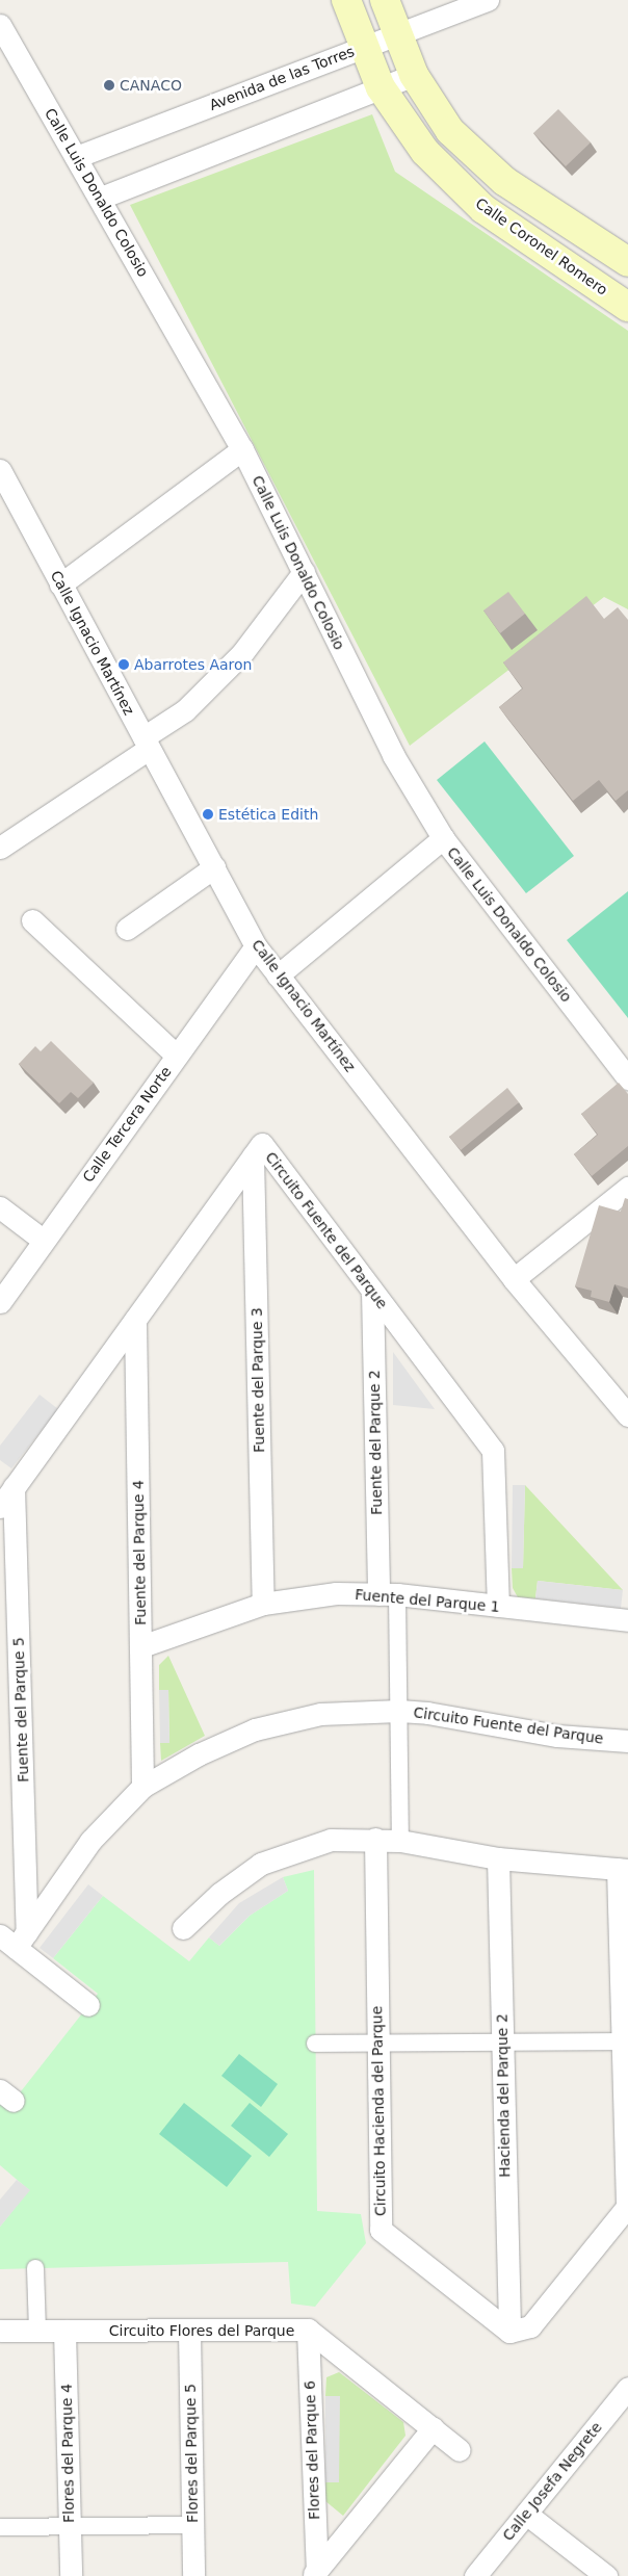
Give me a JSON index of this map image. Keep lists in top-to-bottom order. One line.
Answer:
{"streets":{"main road":["Calle Coronel Romero"],"street":["Avenida de las Torres","Calle Luis Donaldo Colosio","Calle Ignacio Martínez","Calle Tercera Norte","Circuito Fuente del Parque","Fuente del Parque 3","Fuente del Parque 2","Fuente del Parque 4","Fuente del Parque 1","Fuente del Parque 5","Hacienda del Parque 2","Circuito Hacienda del Parque","Circuito Flores del Parque","Flores del Parque 6","Flores del Parque 4","Flores del Parque 5","Calle Josefa Negrete"]},"crossings":[["Avenida de las Torres","Calle Luis Donaldo Colosio"],["Avenida de las Torres","Calle Coronel Romero"],["Calle Ignacio Martínez","Calle Tercera Norte"],["Circuito Fuente del Parque","Fuente del Parque 3"],["Circuito Fuente del Parque","Fuente del Parque 2"],["Circuito Fuente del Parque","Fuente del Parque 4"],["Circuito Fuente del Parque","Fuente del Parque 1"],["Circuito Fuente del Parque","Fuente del Parque 5"],["Fuente del Parque 3","Fuente del Parque 1"],["Fuente del Parque 2","Fuente del Parque 1"],["Fuente del Parque 4","Fuente del Parque 1"],["Hacienda del Parque 2","Circuito Hacienda del Parque"],["Circuito Flores del Parque","Flores del Parque 6"],["Circuito Flores del Parque","Flores del Parque 4"],["Circuito Flores del Parque","Flores del Parque 5"]],"places":["CANACO","Abarrotes Aaron","Estética Edith"]}
